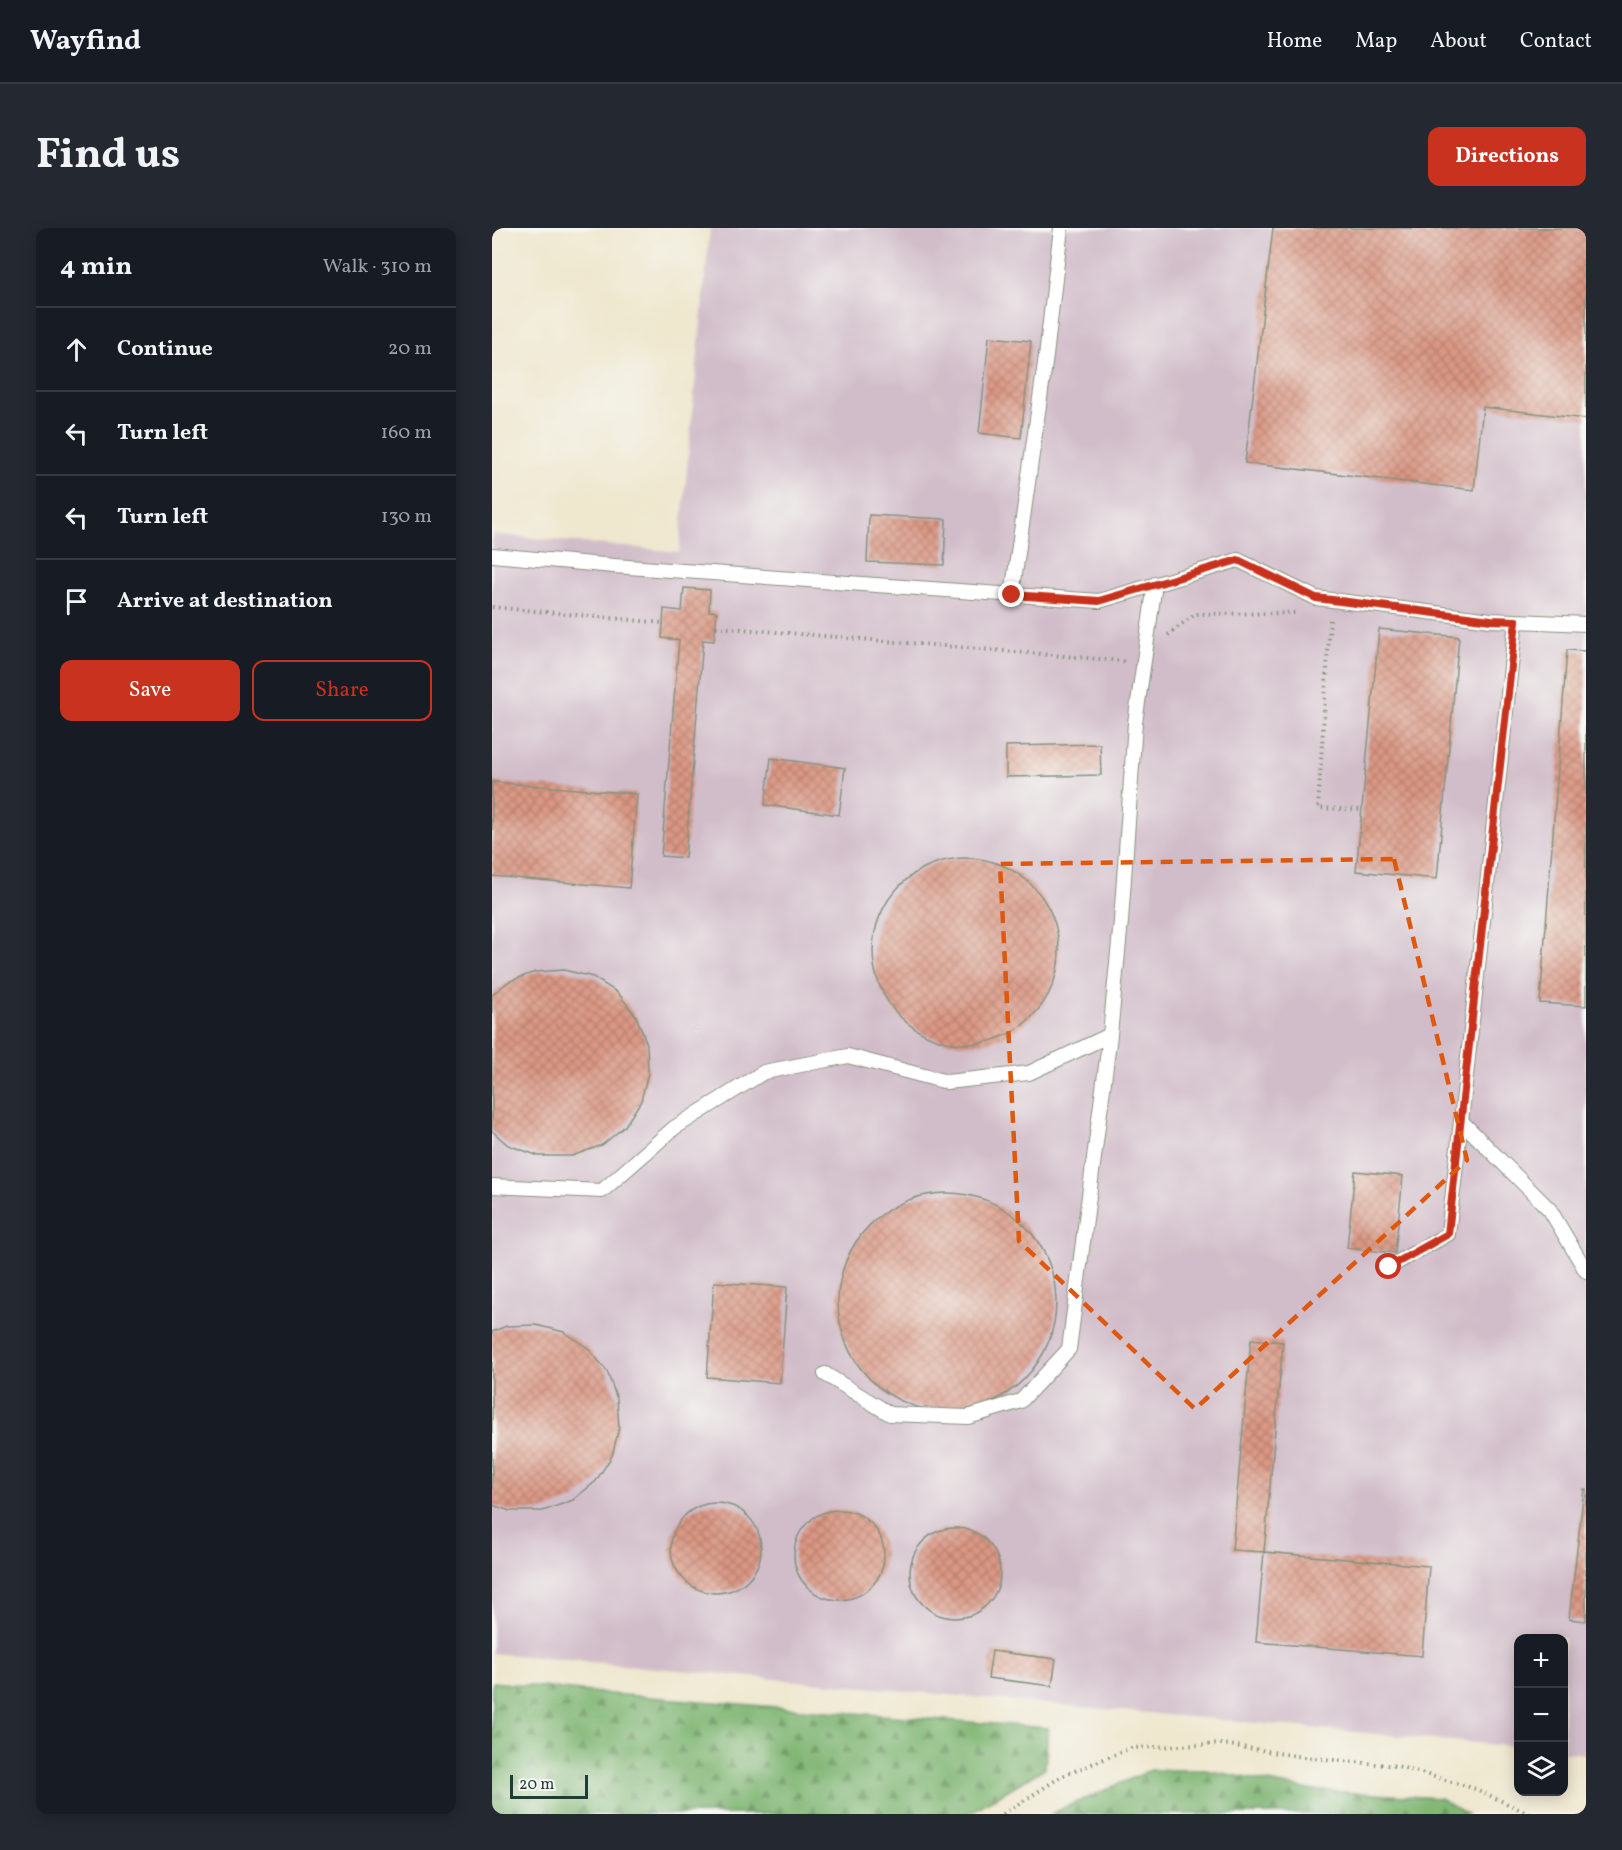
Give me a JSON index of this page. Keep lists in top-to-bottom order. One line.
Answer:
{"scale_bar":"20 m","page":{"header":"Wayfind","nav":["Home","Map","About","Contact"],"title":"Find us","buttons":["Directions",["Save","Share"]],"heading":["4 min","Walk · 310 m"],"list":[["Continue","20 m"],["Turn left","160 m"],["Turn left","130 m"],"Arrive at destination"],"map_buttons":["+","−"],"scale":"20 m"}}
